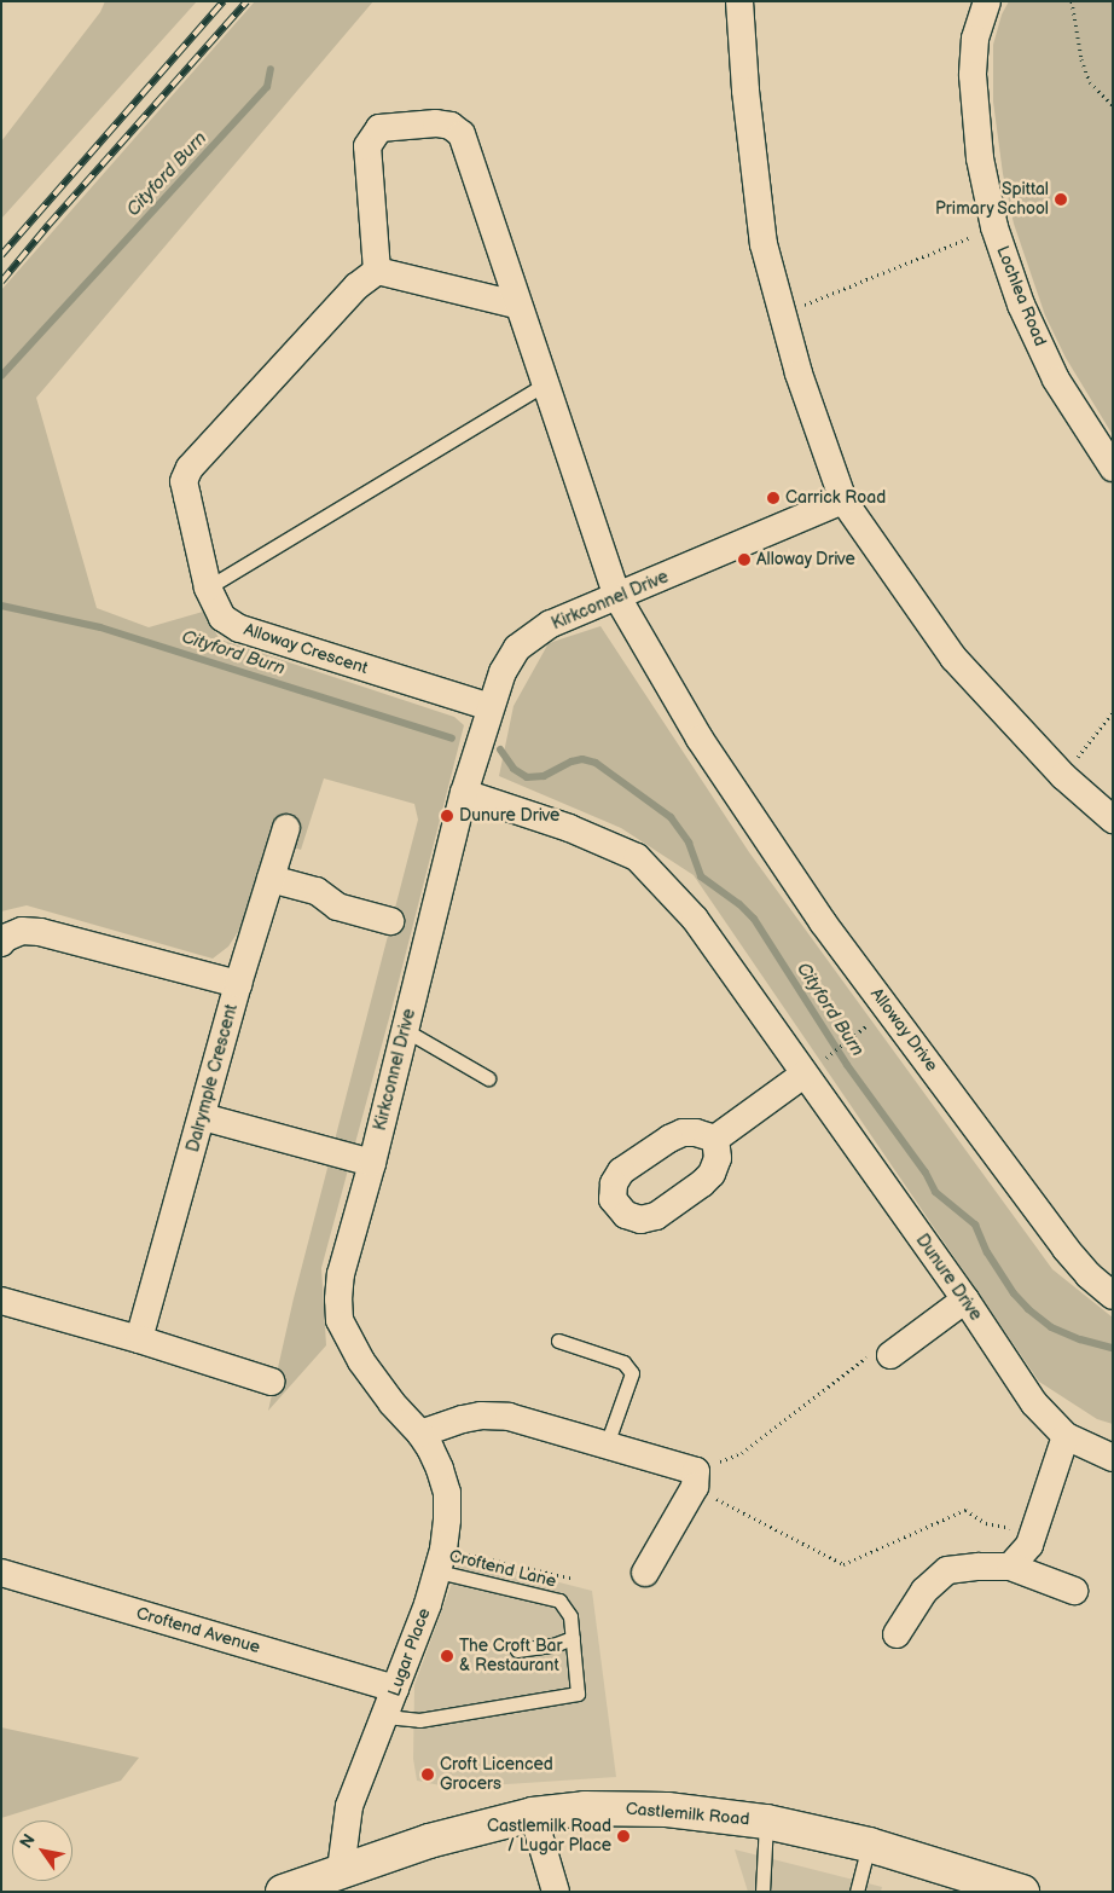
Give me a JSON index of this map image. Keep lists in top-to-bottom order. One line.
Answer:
{"streets":{"street":["Lochlea Road","Kirkconnel Drive","Alloway Crescent","Alloway Drive","Dalrymple Crescent","Dunure Drive","Croftend Avenue","Lugar Place","Castlemilk Road"],"lane":["Croftend Lane"]},"crossings":[["Kirkconnel Drive","Alloway Crescent"],["Kirkconnel Drive","Alloway Drive"],["Kirkconnel Drive","Dunure Drive"],["Kirkconnel Drive","Lugar Place"],["Croftend Lane","Croftend Avenue"],["Croftend Lane","Lugar Place"],["Croftend Avenue","Lugar Place"],["Lugar Place","Castlemilk Road"]],"water":["Cityford Burn"],"places":["Spittal Primary School","Carrick Road","Alloway Drive","Dunure Drive","The Croft Bar & Restaurant","Croft Licenced Grocers","Castlemilk Road / Lugar Place"],"north":"top left"}
